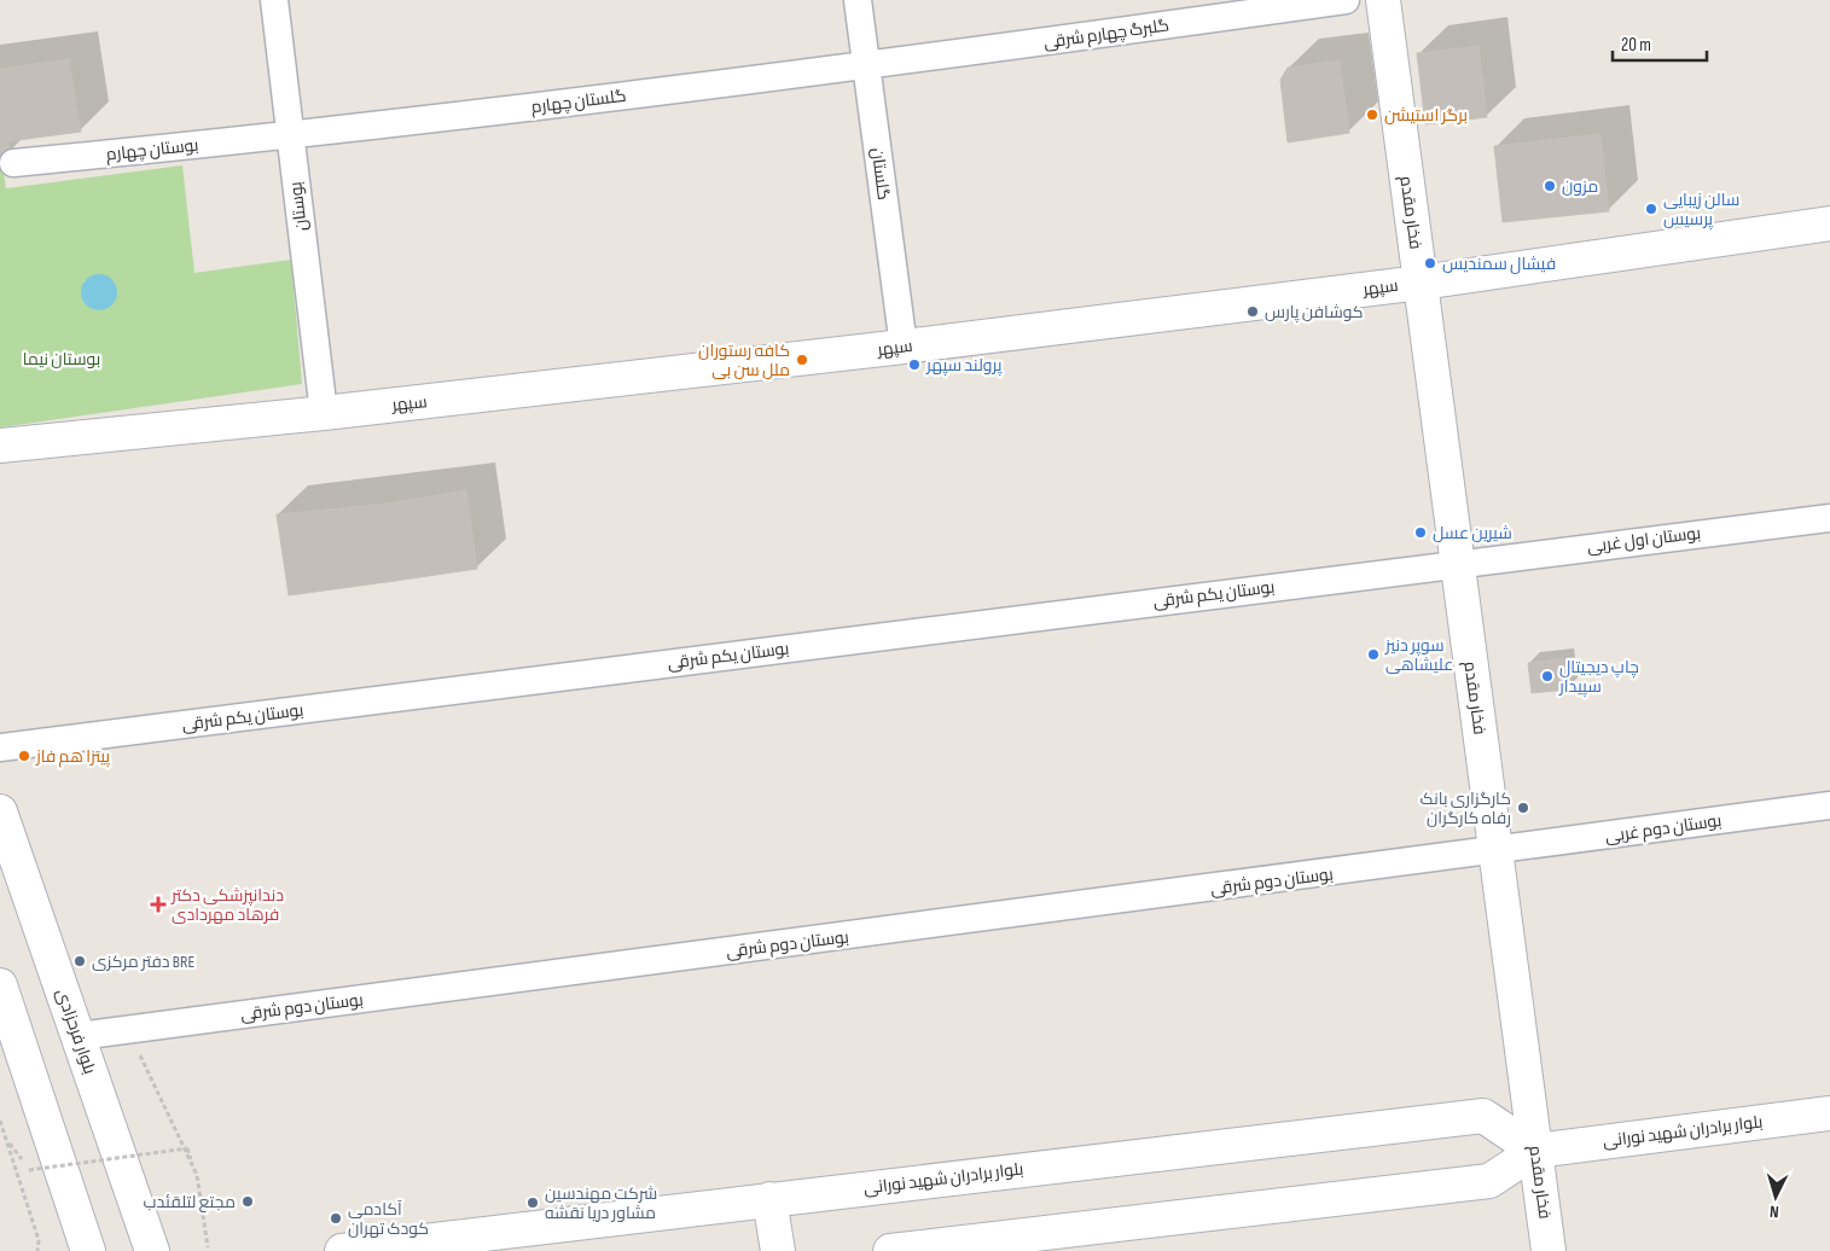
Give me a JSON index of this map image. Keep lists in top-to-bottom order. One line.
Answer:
{"streets":{"street":["گلبرگ چهارم شرقی","گلستان چهارم","بوستان چهارم","گلستان","بوستان","فخار مقدم","سپهر","بوستان اول غربی","بوستان یکم شرقی","بوستان دوم غربی","بوستان دوم شرقی","بلوار فرحزادی","بلوار برادران شهید نورانی"]},"crossings":[["گلبرگ چهارم شرقی","گلستان چهارم"],["گلبرگ چهارم شرقی","گلستان"],["گلستان چهارم","بوستان چهارم"],["گلستان چهارم","گلستان"],["گلستان چهارم","بوستان"],["بوستان چهارم","بوستان"],["گلستان","سپهر"],["بوستان","سپهر"],["فخار مقدم","سپهر"],["فخار مقدم","بوستان اول غربی"],["فخار مقدم","بوستان یکم شرقی"],["فخار مقدم","بوستان دوم غربی"],["فخار مقدم","بوستان دوم شرقی"],["فخار مقدم","بلوار برادران شهید نورانی"],["بوستان اول غربی","بوستان یکم شرقی"],["بوستان دوم غربی","بوستان دوم شرقی"],["بوستان دوم شرقی","بلوار فرحزادی"]],"parks":["بوستان نیما"],"places":{"other":["برگر استیشن","مزون","سالن زیبایی پرسیس","فیشال سمندیس","کوشافن پارس","کافه رستوران ملل سن بی","پرولند سپهر","شیرین عسل","سوپر دنيز عليشاهى","چاپ دیجیتال سپیدار","پیتزا هم فاز","کارگزاری بانک رفاه کارگران","دفتر مرکزی BRE","مجتع لتلقئدب","شرکت مهندسین مشاور دریا نقشه","آکادمی کودک تهران"],"health":["دندانپزشکی دکتر فرهاد مهردادی"]},"scale_bar":"20 m","north":"bottom"}
